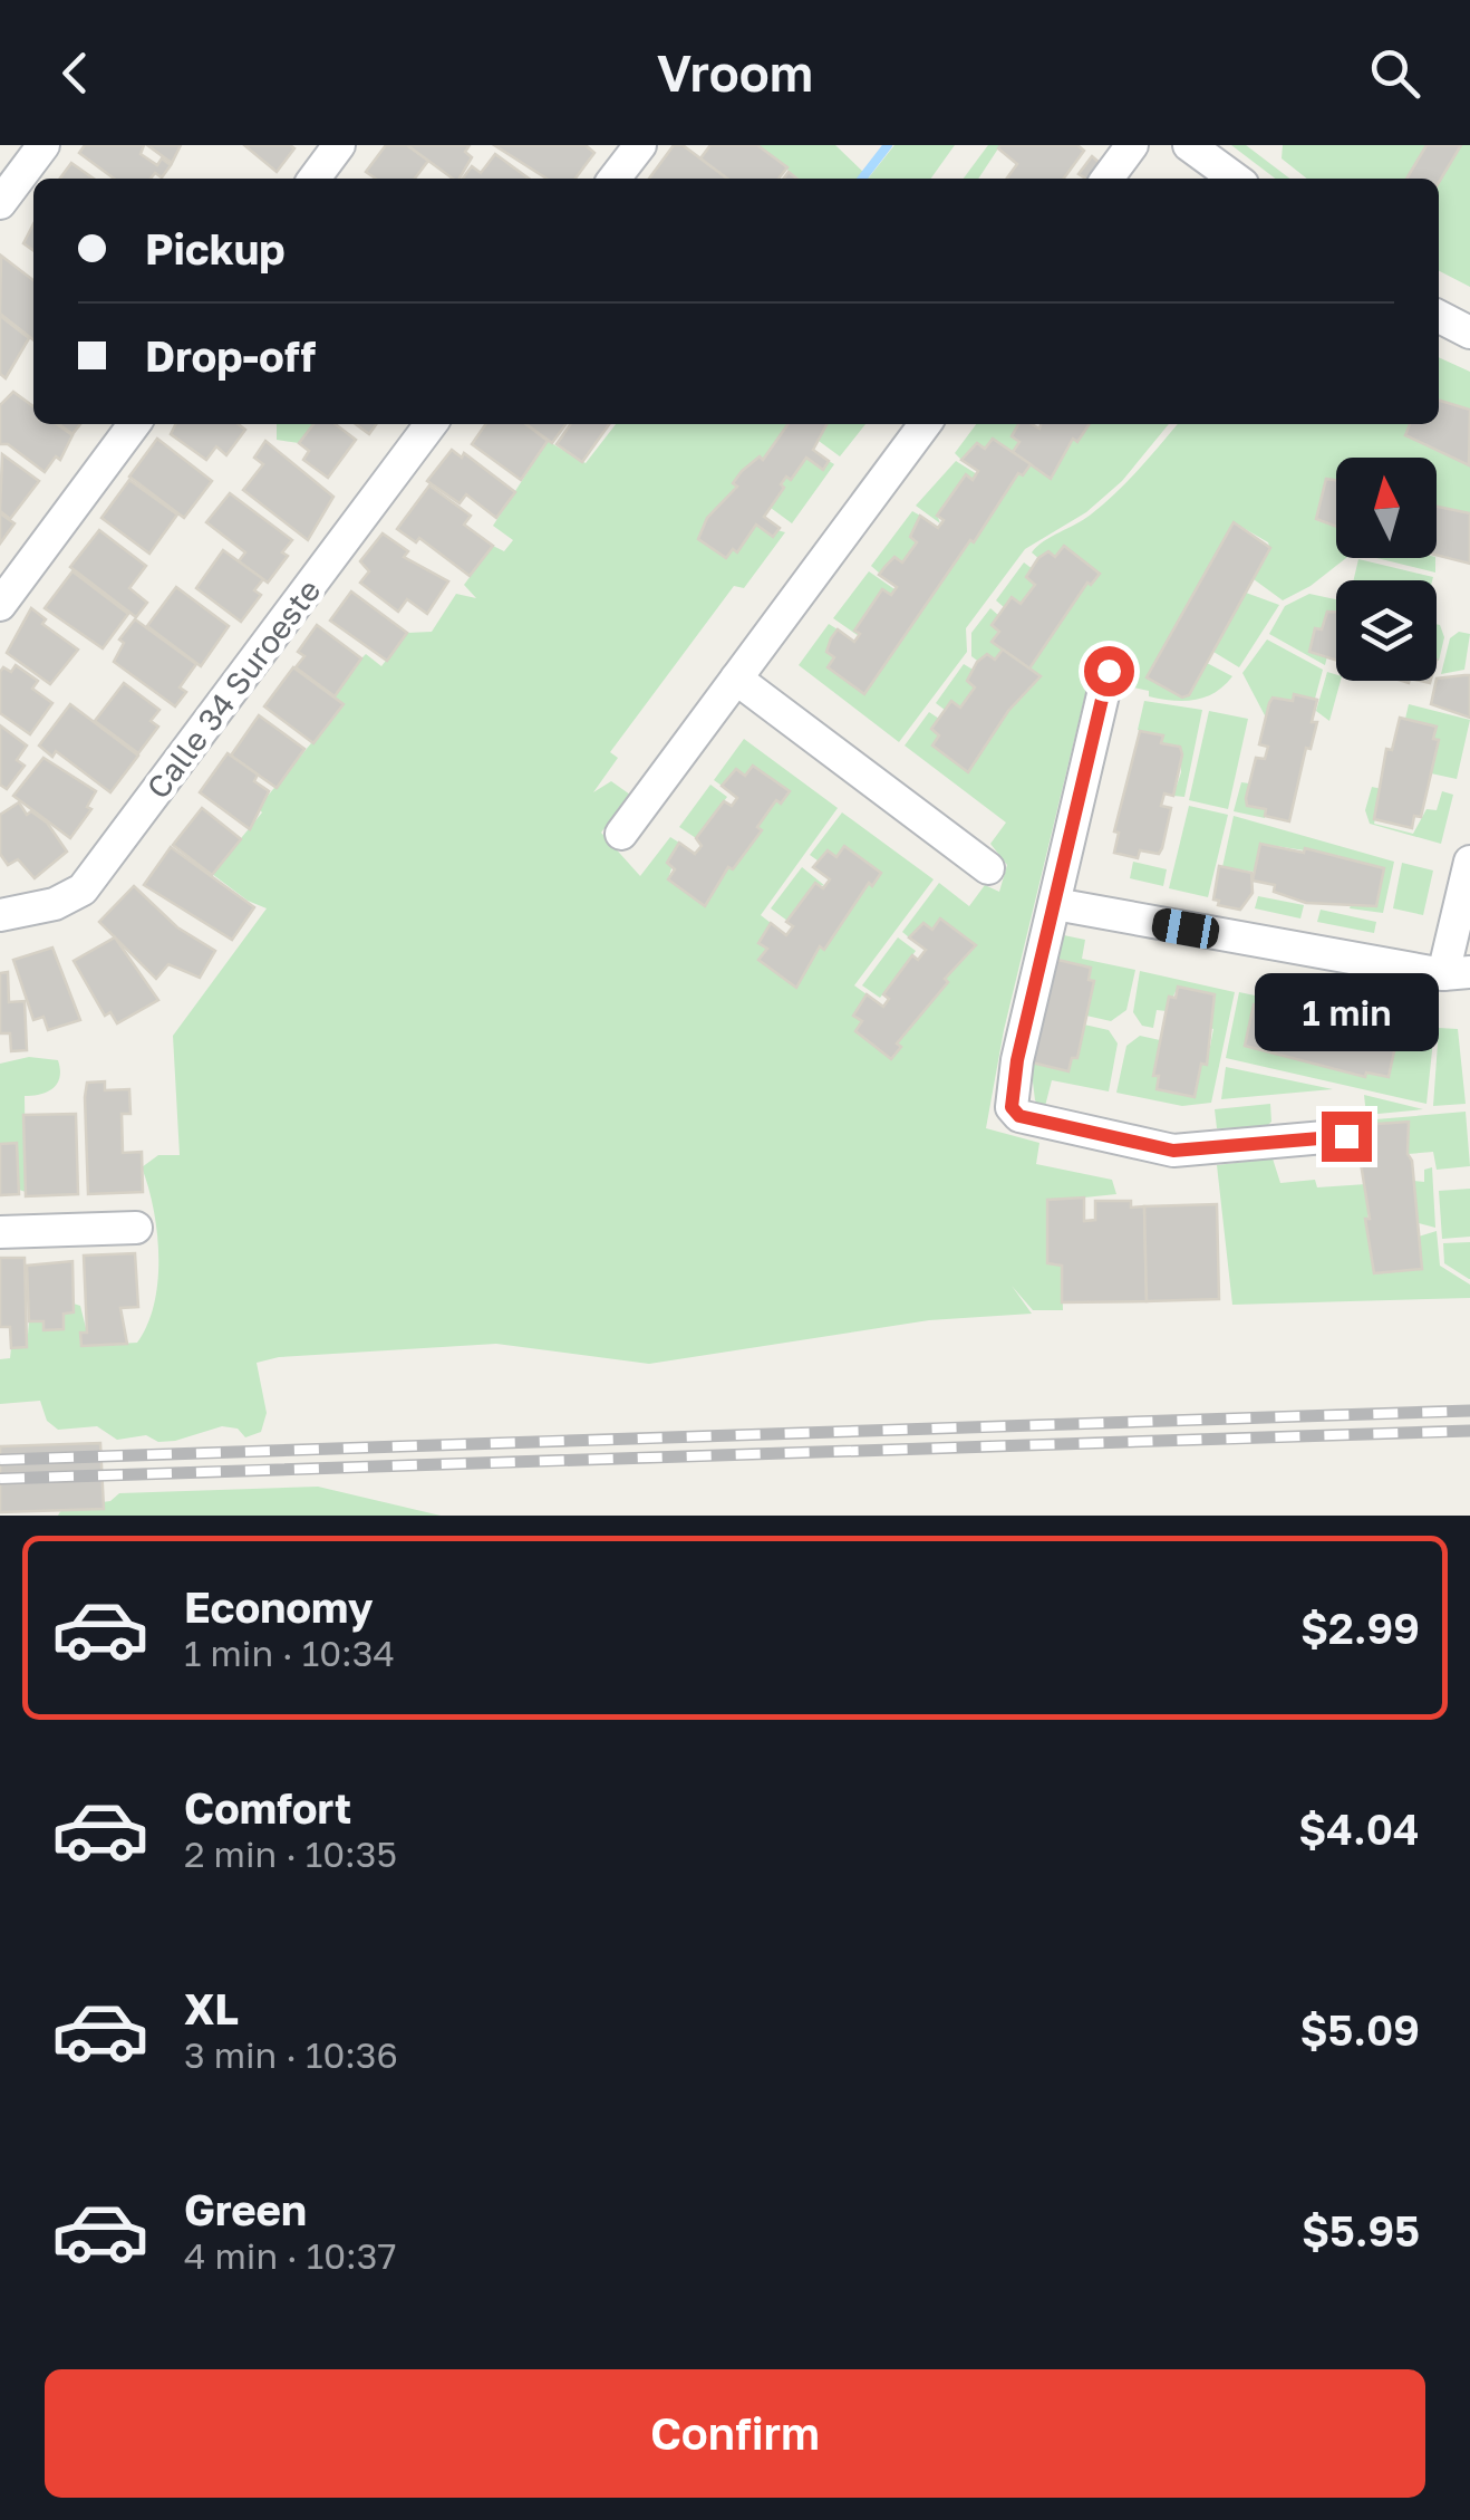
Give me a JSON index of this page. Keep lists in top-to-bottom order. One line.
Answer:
{"streets":{"street":["Calle 34 Suroeste"]},"north":"top","page":{"header":"Vroom","banner":["Pickup","Drop-off"],"bubble":"1 min","list":[{"name":"Economy","note":"1 min · 10:34","value":"$2.99"},{"name":"Comfort","note":"2 min · 10:35","value":"$4.04"},{"name":"XL","note":"3 min · 10:36","value":"$5.09"},{"name":"Green","note":"4 min · 10:37","value":"$5.95"}],"buttons":"Confirm"}}
